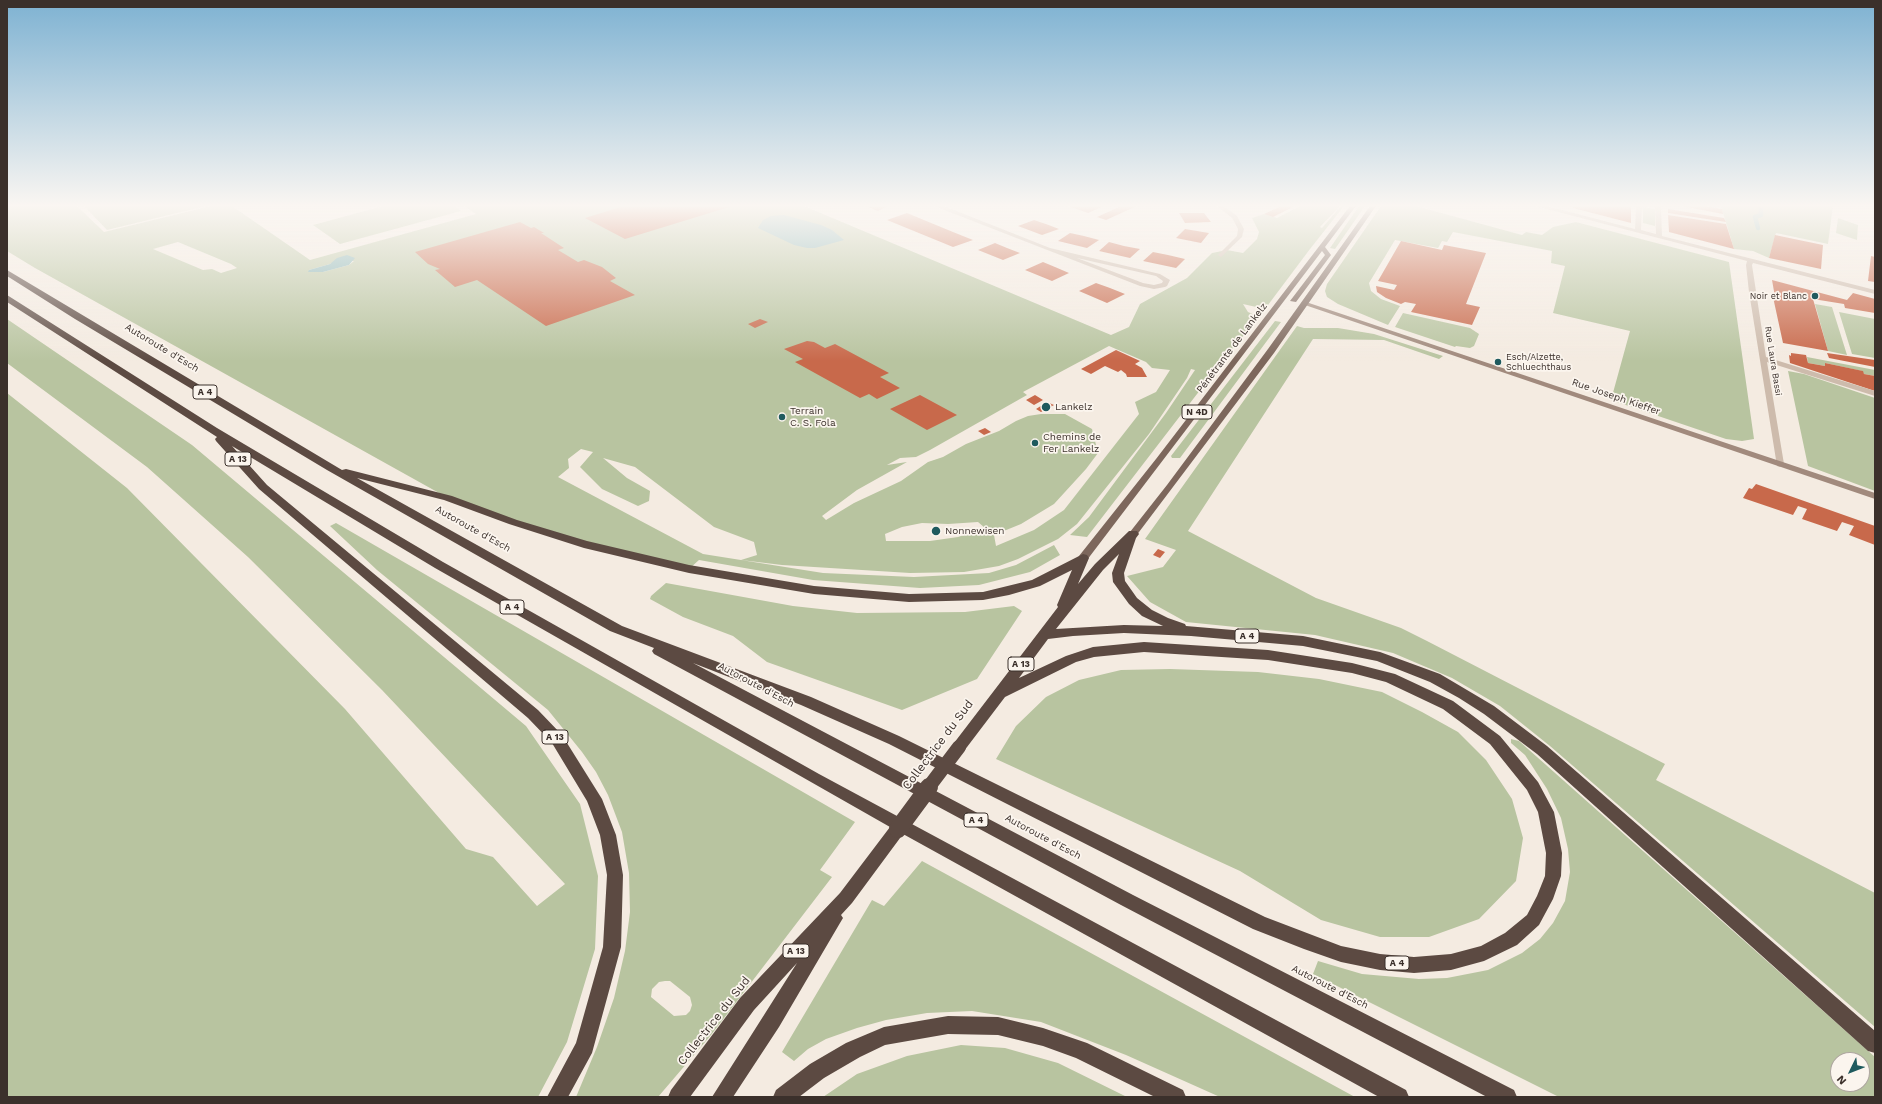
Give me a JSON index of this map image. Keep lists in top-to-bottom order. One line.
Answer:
{"streets":{"highway":["Autoroute d'Esch","A 4","A 13","Collectrice du Sud"],"main road":["Pénétrante de Lankelz","Rue Joseph Kieffer","N 4D"],"street":["Rue Laura Bassi"]},"crossings":[["Autoroute d'Esch","A 4"],["Pénétrante de Lankelz","A 4"],["Pénétrante de Lankelz","Collectrice du Sud"],["Rue Laura Bassi","Rue Joseph Kieffer"],["A 4","N 4D"],["A 4","A 13"],["A 4","Collectrice du Sud"],["Rue Joseph Kieffer","N 4D"],["N 4D","Collectrice du Sud"]],"places":["Noir et Blanc","Esch/Alzette, Schluechthaus","Lankelz","Terrain C. S. Fola","Chemins de Fer Lankelz","Nonnewisen"],"north":"bottom left"}
